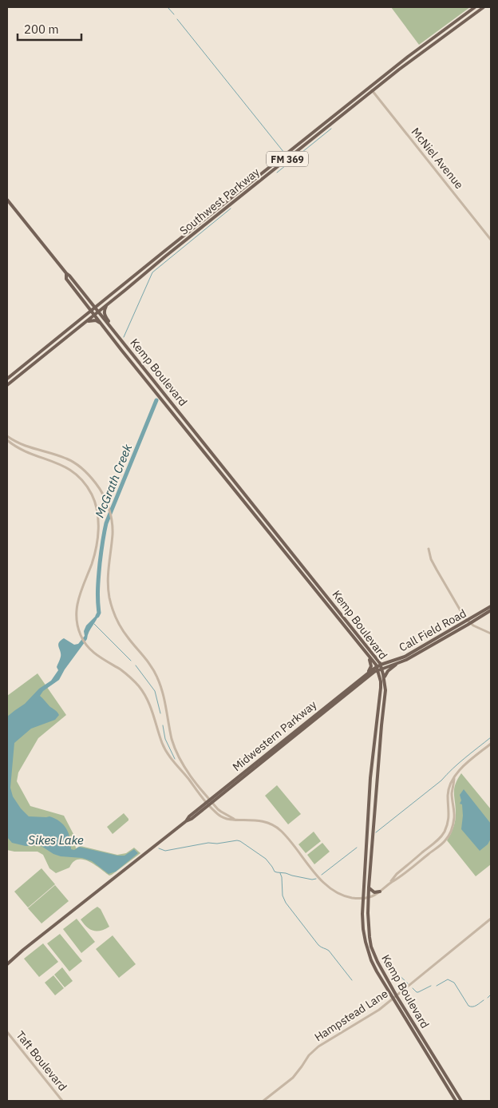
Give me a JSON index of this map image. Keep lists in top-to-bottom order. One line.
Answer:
{"streets":{"main road":["FM 369","Southwest Parkway","Kemp Boulevard","Call Field Road","Midwestern Parkway"],"street":["McNiel Avenue","Hampstead Lane","Taft Boulevard"]},"crossings":[["McNiel Avenue","Southwest Parkway"],["Southwest Parkway","Kemp Boulevard"],["Kemp Boulevard","Call Field Road"],["Kemp Boulevard","Midwestern Parkway"],["Kemp Boulevard","Hampstead Lane"]],"water":["McGrath Creek","Sikes Lake"],"scale_bar":"200 m"}
